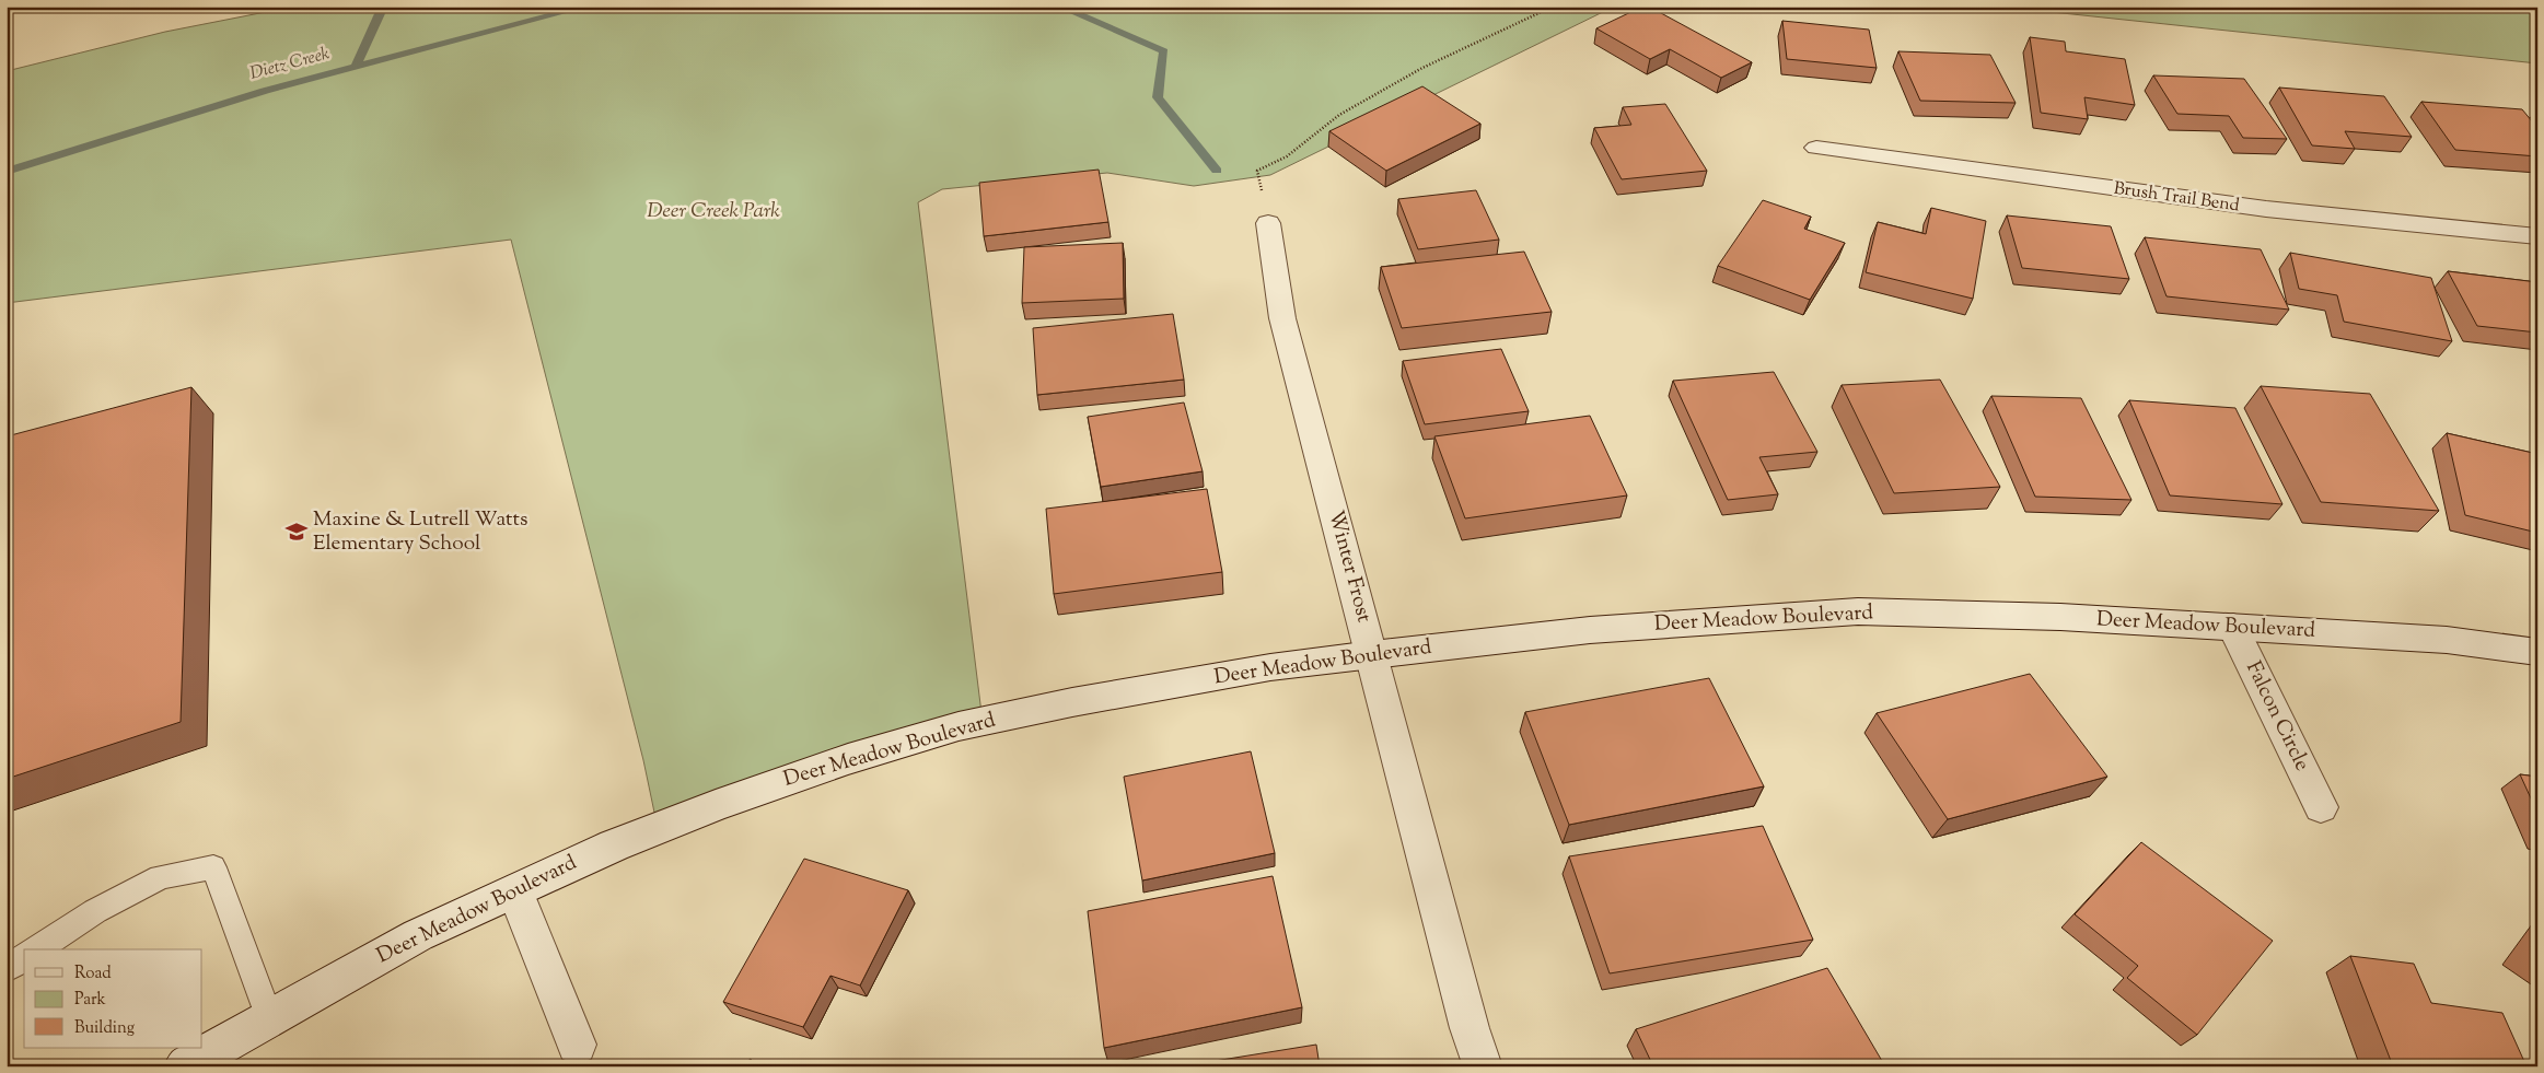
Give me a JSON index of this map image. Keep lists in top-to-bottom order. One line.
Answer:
{"streets":{"street":["Brush Trail Bend","Winter Frost","Deer Meadow Boulevard","Falcon Circle"]},"crossings":[["Winter Frost","Deer Meadow Boulevard"],["Deer Meadow Boulevard","Falcon Circle"]],"water":["Dietz Creek"],"parks":["Deer Creek Park"],"places":{"school or university":["Maxine & Lutrell Watts Elementary School"]},"legend":["Road","Park","Building"]}
